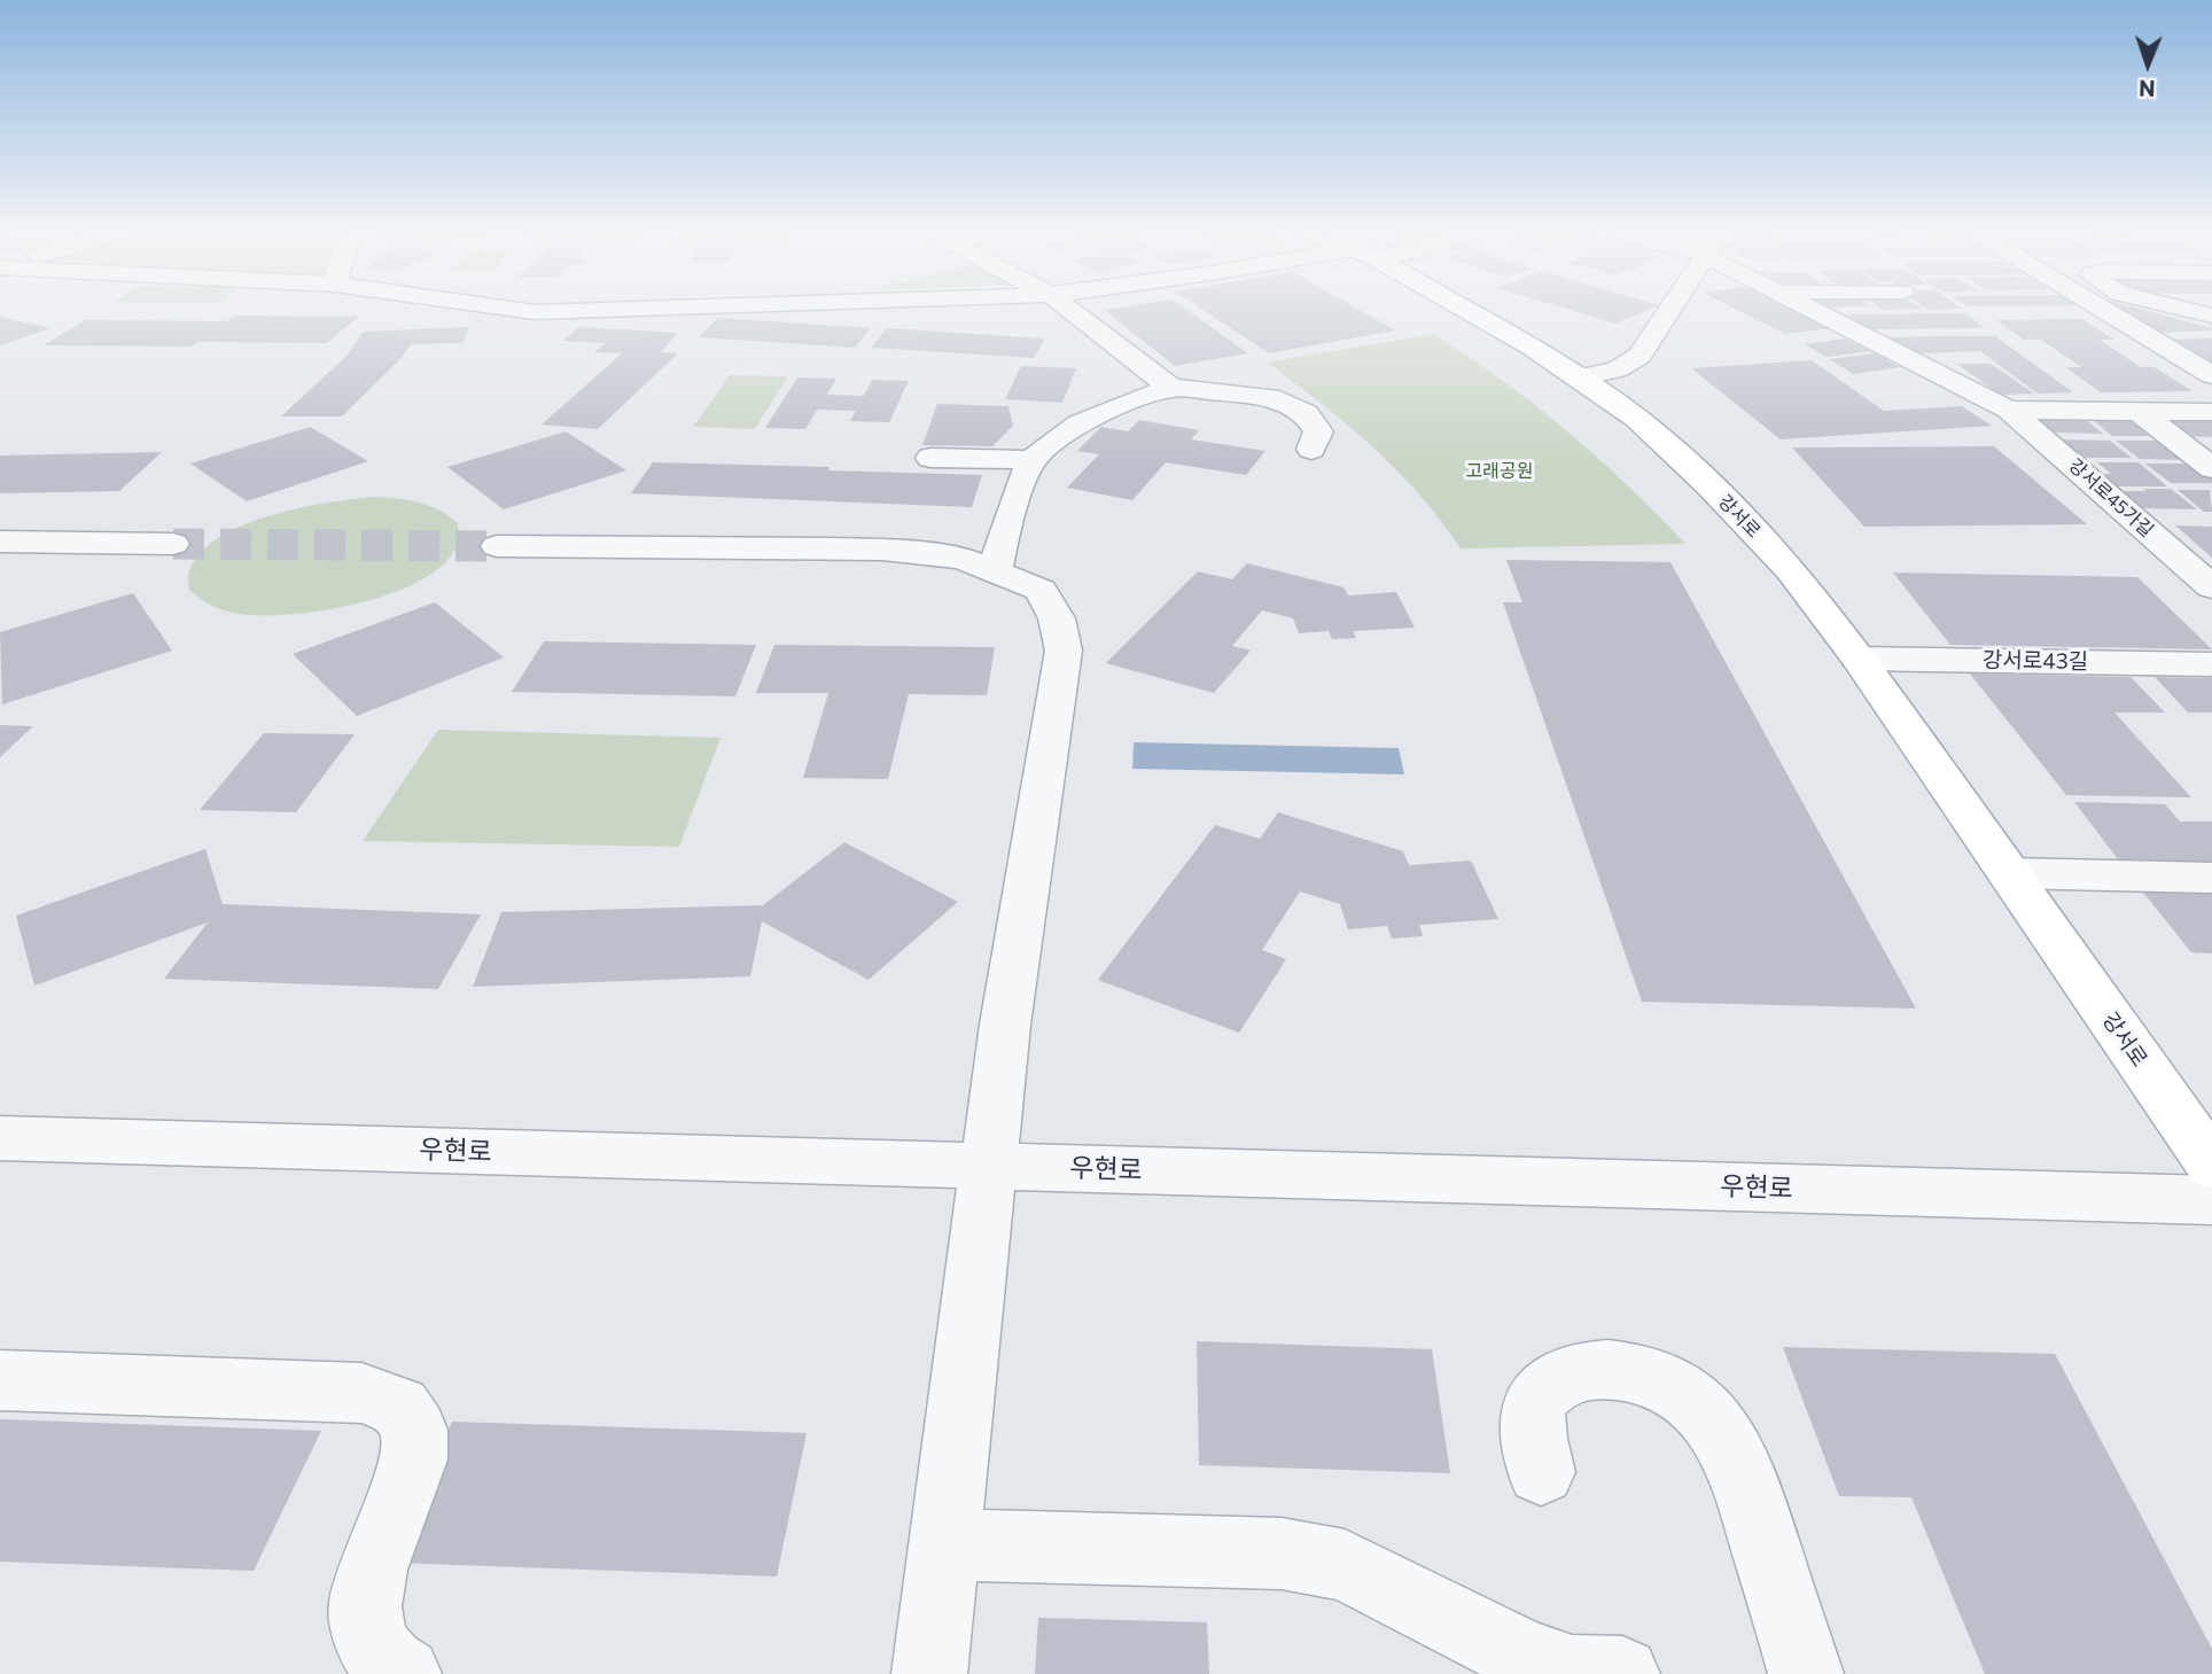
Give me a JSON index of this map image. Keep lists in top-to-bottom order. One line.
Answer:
{"streets":{"main road":["강서로"],"street":["강서로45가길","강서로43길","우현로"]},"crossings":[["강서로","강서로43길"]],"parks":["고래공원"],"north":"bottom"}
